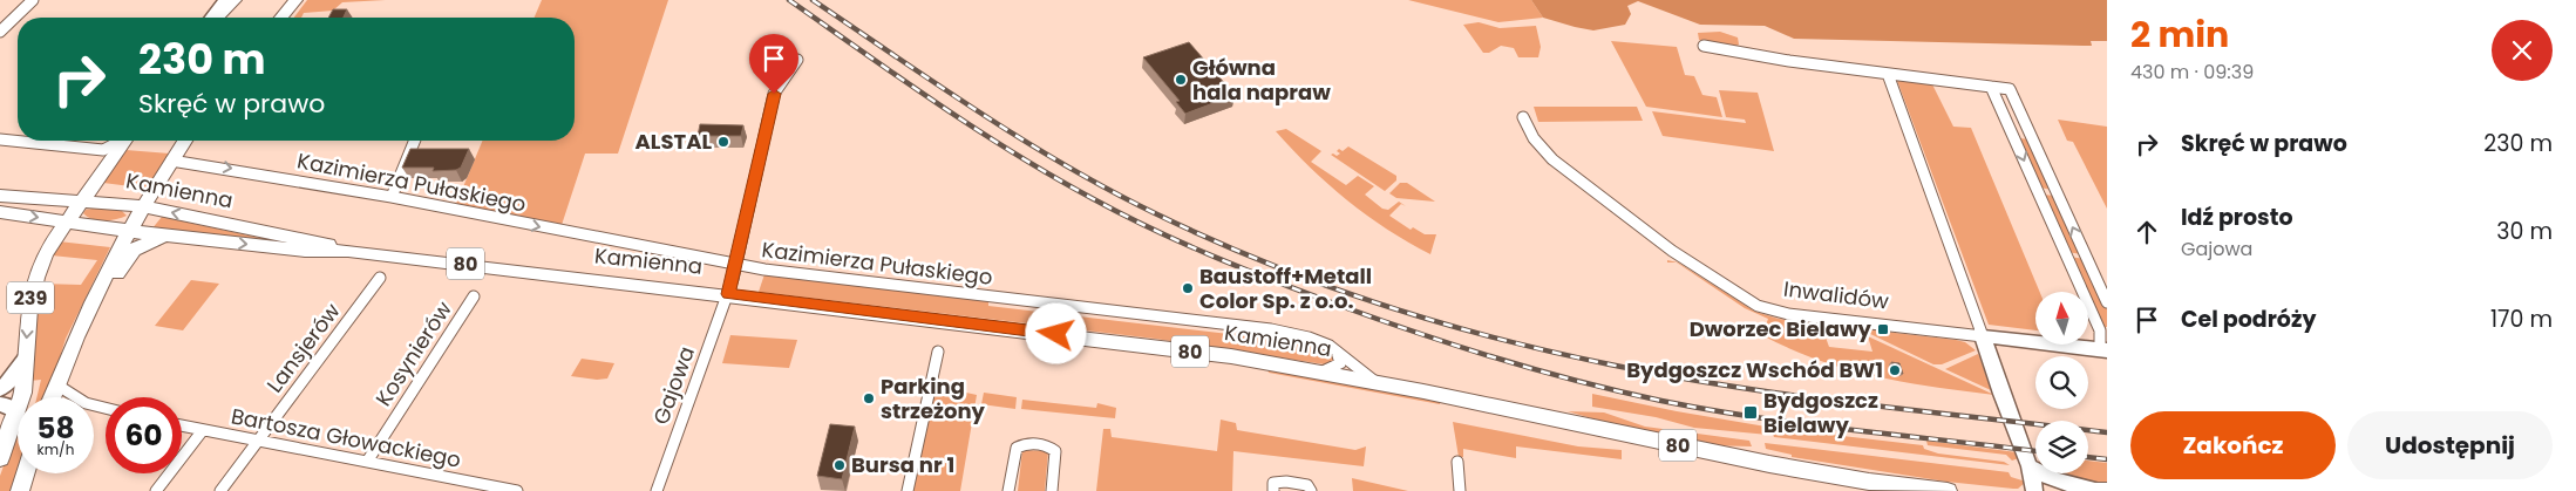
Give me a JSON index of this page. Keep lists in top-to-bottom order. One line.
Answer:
{"streets":{"main road":["Kamienna","80","239"],"street":["Kazimierza Pułaskiego","Inwalidów","Lansjerów","Kosynierów","Gajowa","Bartosza Głowackiego"]},"crossings":[["Kazimierza Pułaskiego","Kamienna"],["Kazimierza Pułaskiego","239"],["Kazimierza Pułaskiego","Gajowa"],["Kamienna","239"],["Kamienna","Gajowa"],["Lansjerów","Bartosza Głowackiego"],["Kosynierów","Bartosza Głowackiego"]],"one_way":["Kazimierza Pułaskiego"],"places":{"other":["Główna hala napraw","ALSTAL","Baustoff+Metall Color Sp. z o.o.","Bydgoszcz Wschód BW1","Parking strzeżony","Bursa nr 1"],"transit":["Dworzec Bielawy","Bydgoszcz Bielawy"]},"north":"top","page":{"heading":["2 min","430 m · 09:39"],"turn":["230 m","Skręć w prawo"],"list":[{"name":"Skręć w prawo","value":"230 m"},{"name":"Idź prosto","note":"Gajowa","value":"30 m"},{"name":"Cel podróży","value":"170 m"}],"speed":"58 km/h","limit":"60","buttons":["Zakończ","Udostępnij"]}}
